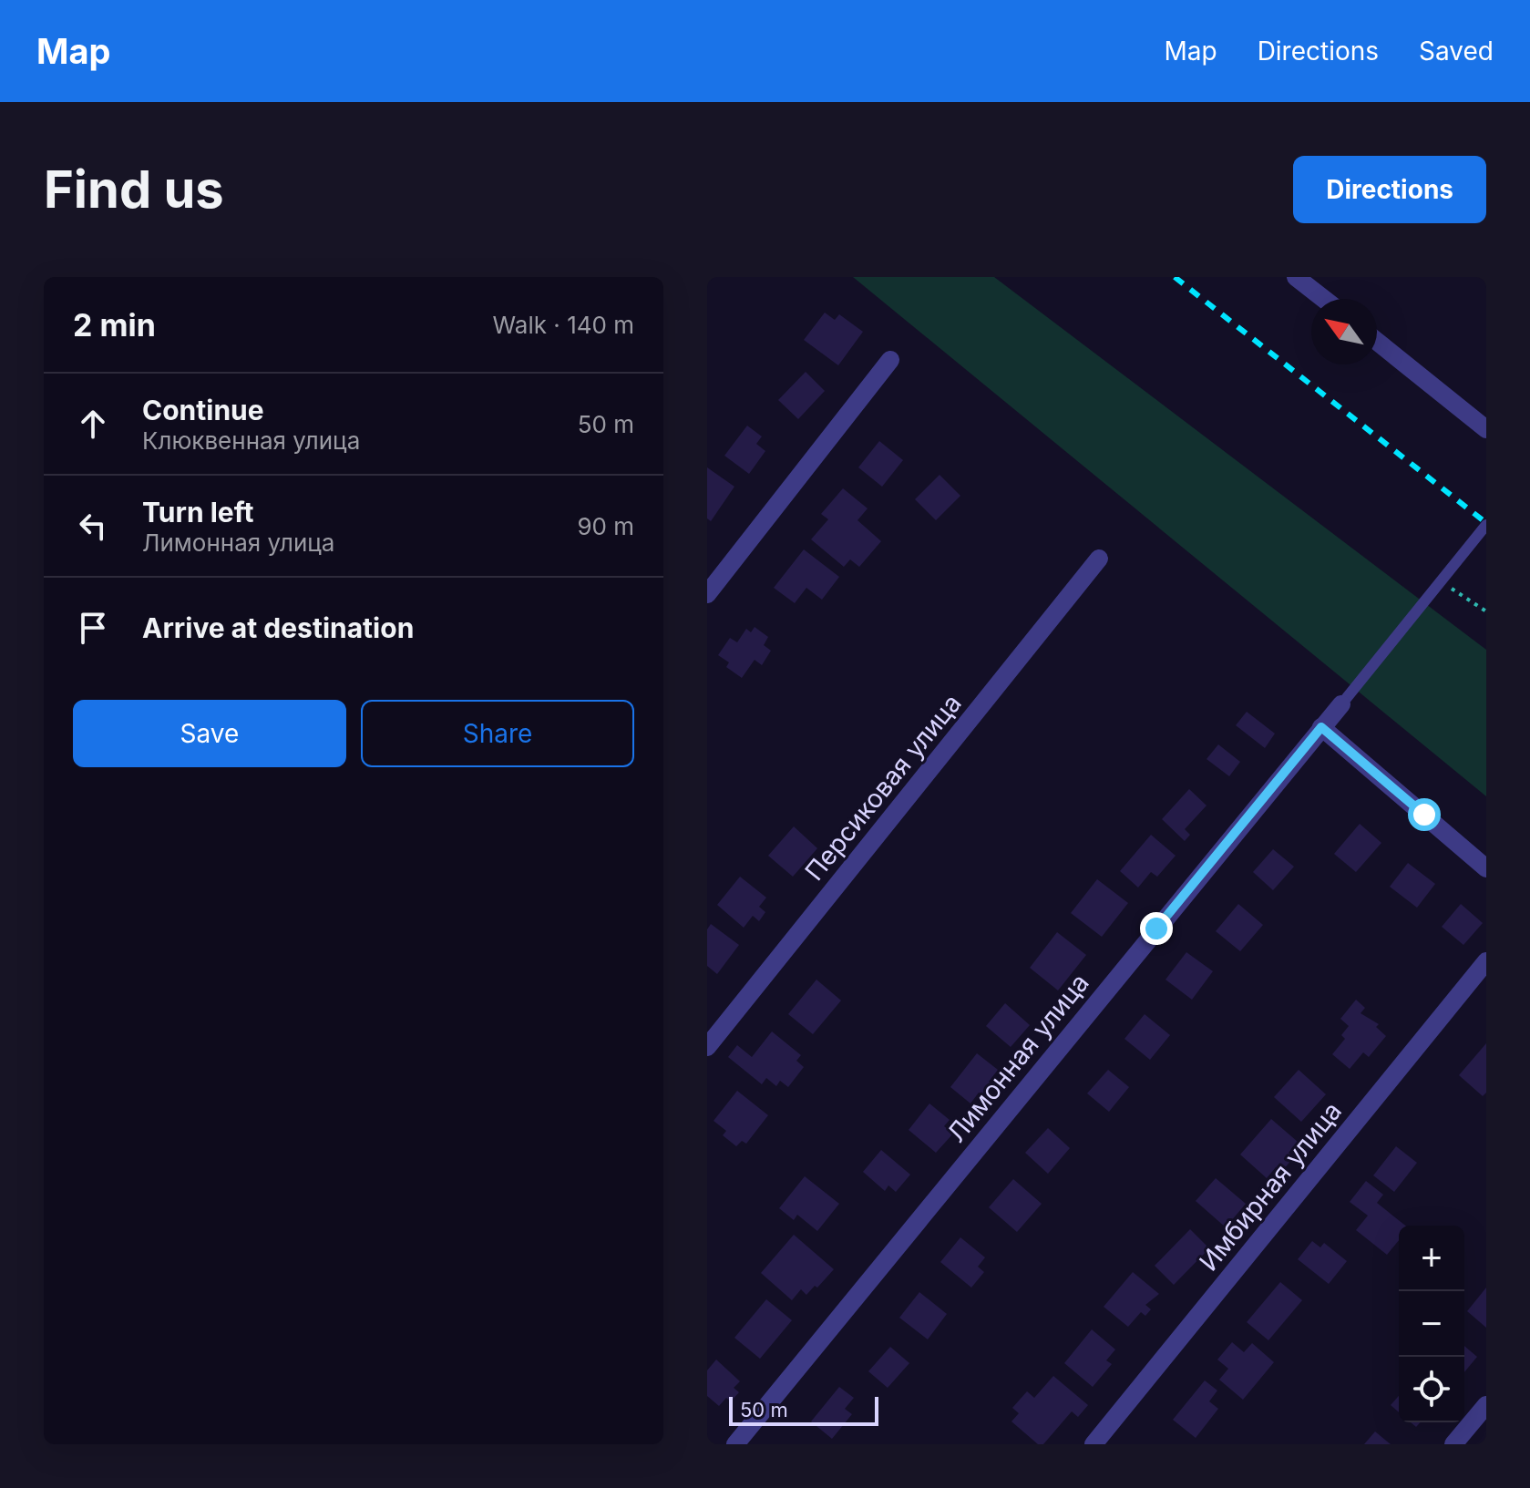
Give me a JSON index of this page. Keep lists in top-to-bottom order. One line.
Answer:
{"streets":{"street":["Персиковая улица","Лимонная улица","Имбирная улица"]},"scale_bar":"50 m","north":"top left","page":{"header":"Map","nav":["Map","Directions","Saved"],"buttons":["Directions",["Save","Share"]],"title":"Find us","heading":["2 min","Walk · 140 m"],"list":[["Continue","Клюквенная улица","50 m"],["Turn left","Лимонная улица","90 m"],"Arrive at destination"],"map_buttons":["+","−"],"scale":"50 m"}}
